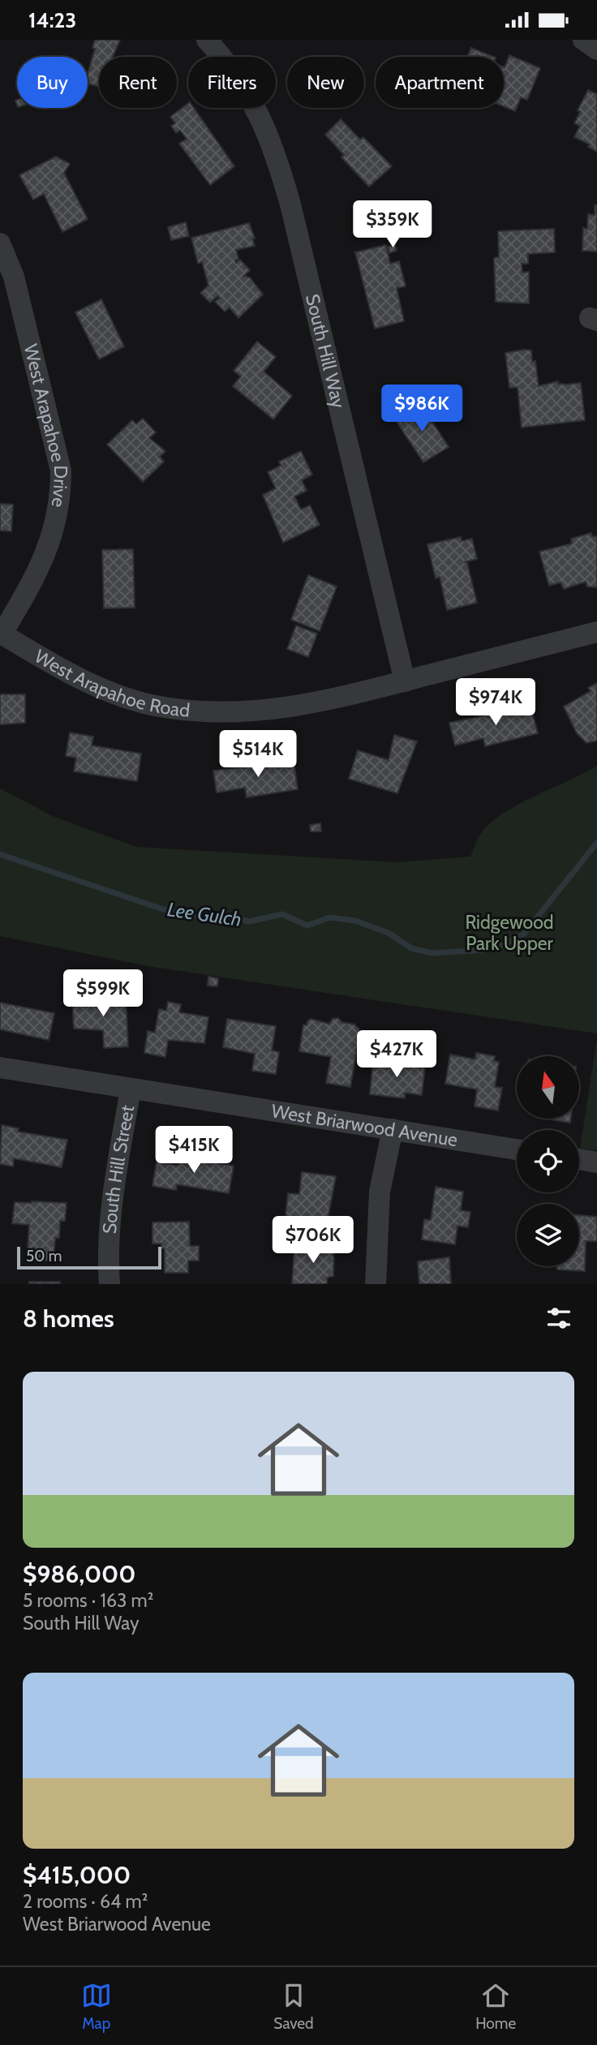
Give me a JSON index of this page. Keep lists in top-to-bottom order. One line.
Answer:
{"streets":{"street":["South Hill Way","West Arapahoe Drive","West Arapahoe Road","West Briarwood Avenue","South Hill Street"]},"crossings":[["South Hill Way","West Arapahoe Road"],["West Arapahoe Drive","West Arapahoe Road"],["West Briarwood Avenue","South Hill Street"]],"water":["Lee Gulch"],"parks":["Ridgewood Park Upper"],"scale_bar":"50 m","north":"top","page":{"status":"14:23","chip":["Buy","Rent","Filters","New","Apartment"],"price":["$359K","$986K","$974K","$514K","$599K","$427K","$415K","$706K"],"scale":"50 m","heading":"8 homes","list":[{"name":"$986,000","note":"5 rooms · 163 m² · South Hill Way"},{"name":"$415,000","note":"2 rooms · 64 m² · West Briarwood Avenue"}],"tabs":["Map","Saved","Home"]}}
